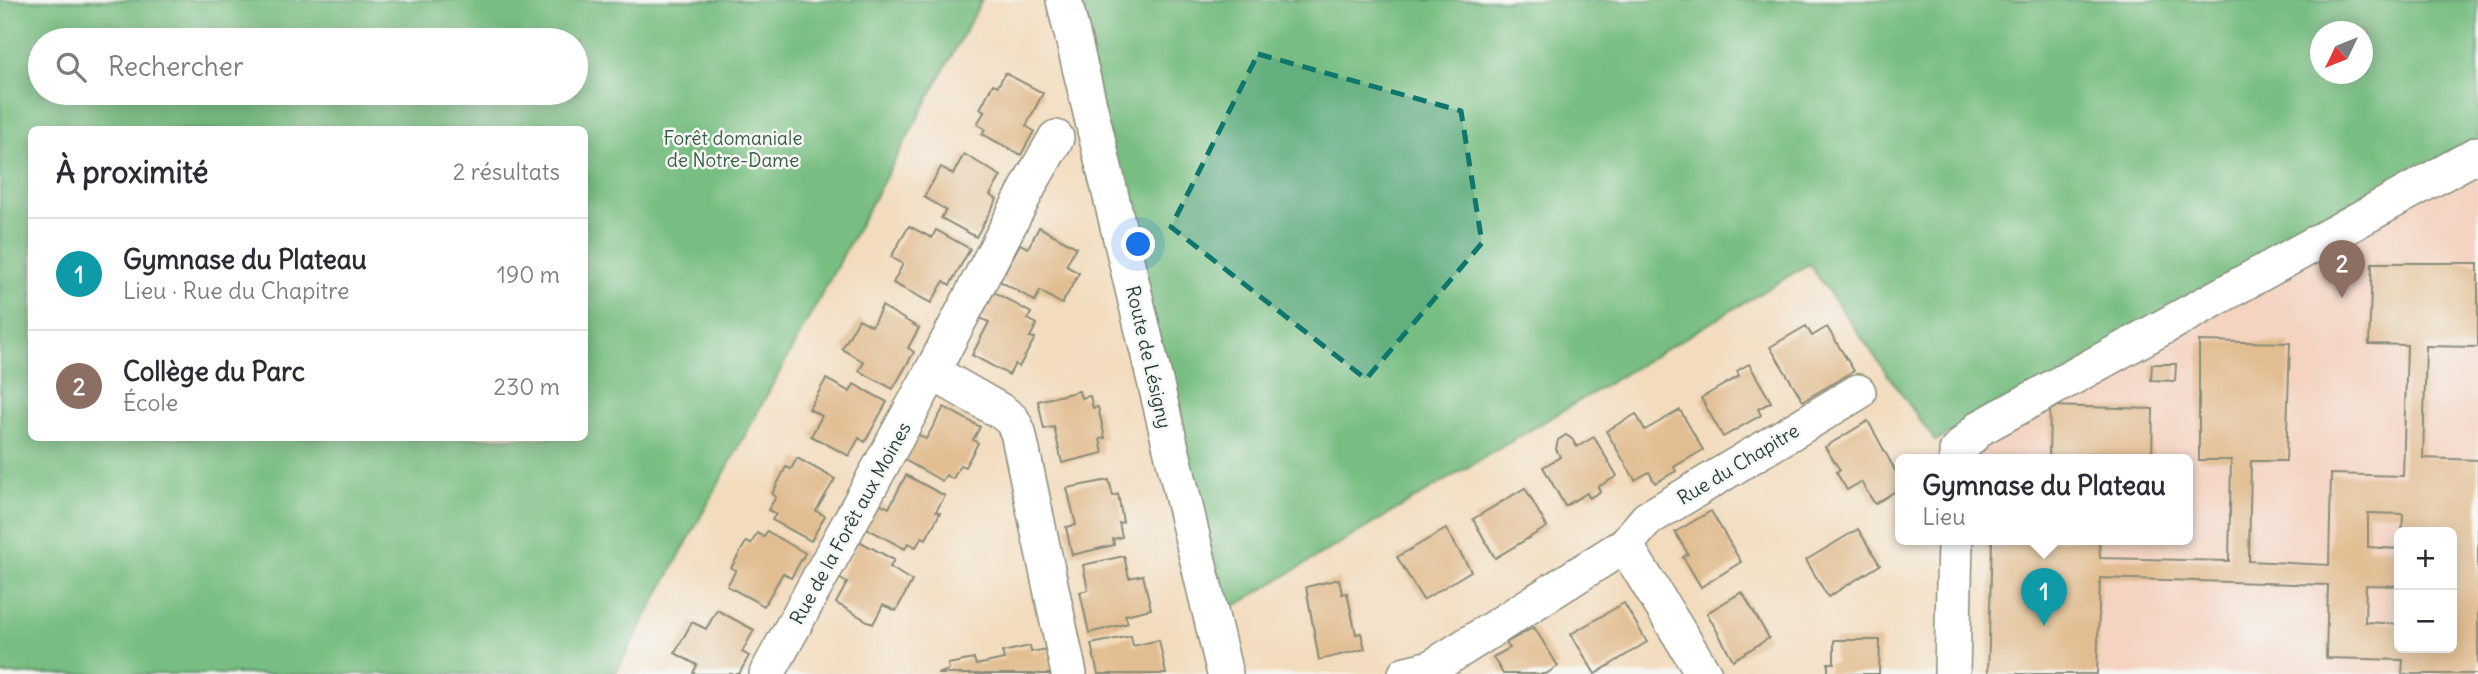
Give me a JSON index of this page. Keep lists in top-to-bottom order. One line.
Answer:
{"streets":{"street":["Route de Lésigny","Rue du Chapitre","Rue de la Forêt aux Moines"]},"parks":["Forêt domaniale de Notre-Dame"],"north":"bottom left","page":{"search":"Rechercher","heading":["À proximité","2 résultats"],"list":[{"mark":"1","name":"Gymnase du Plateau","note":"Lieu · Rue du Chapitre","value":"190 m"},{"mark":"2","name":"Collège du Parc","note":"École","value":"230 m"}],"pins":["2","1"],"popup":["Gymnase du Plateau","Lieu"],"map_buttons":["+","−"]}}
